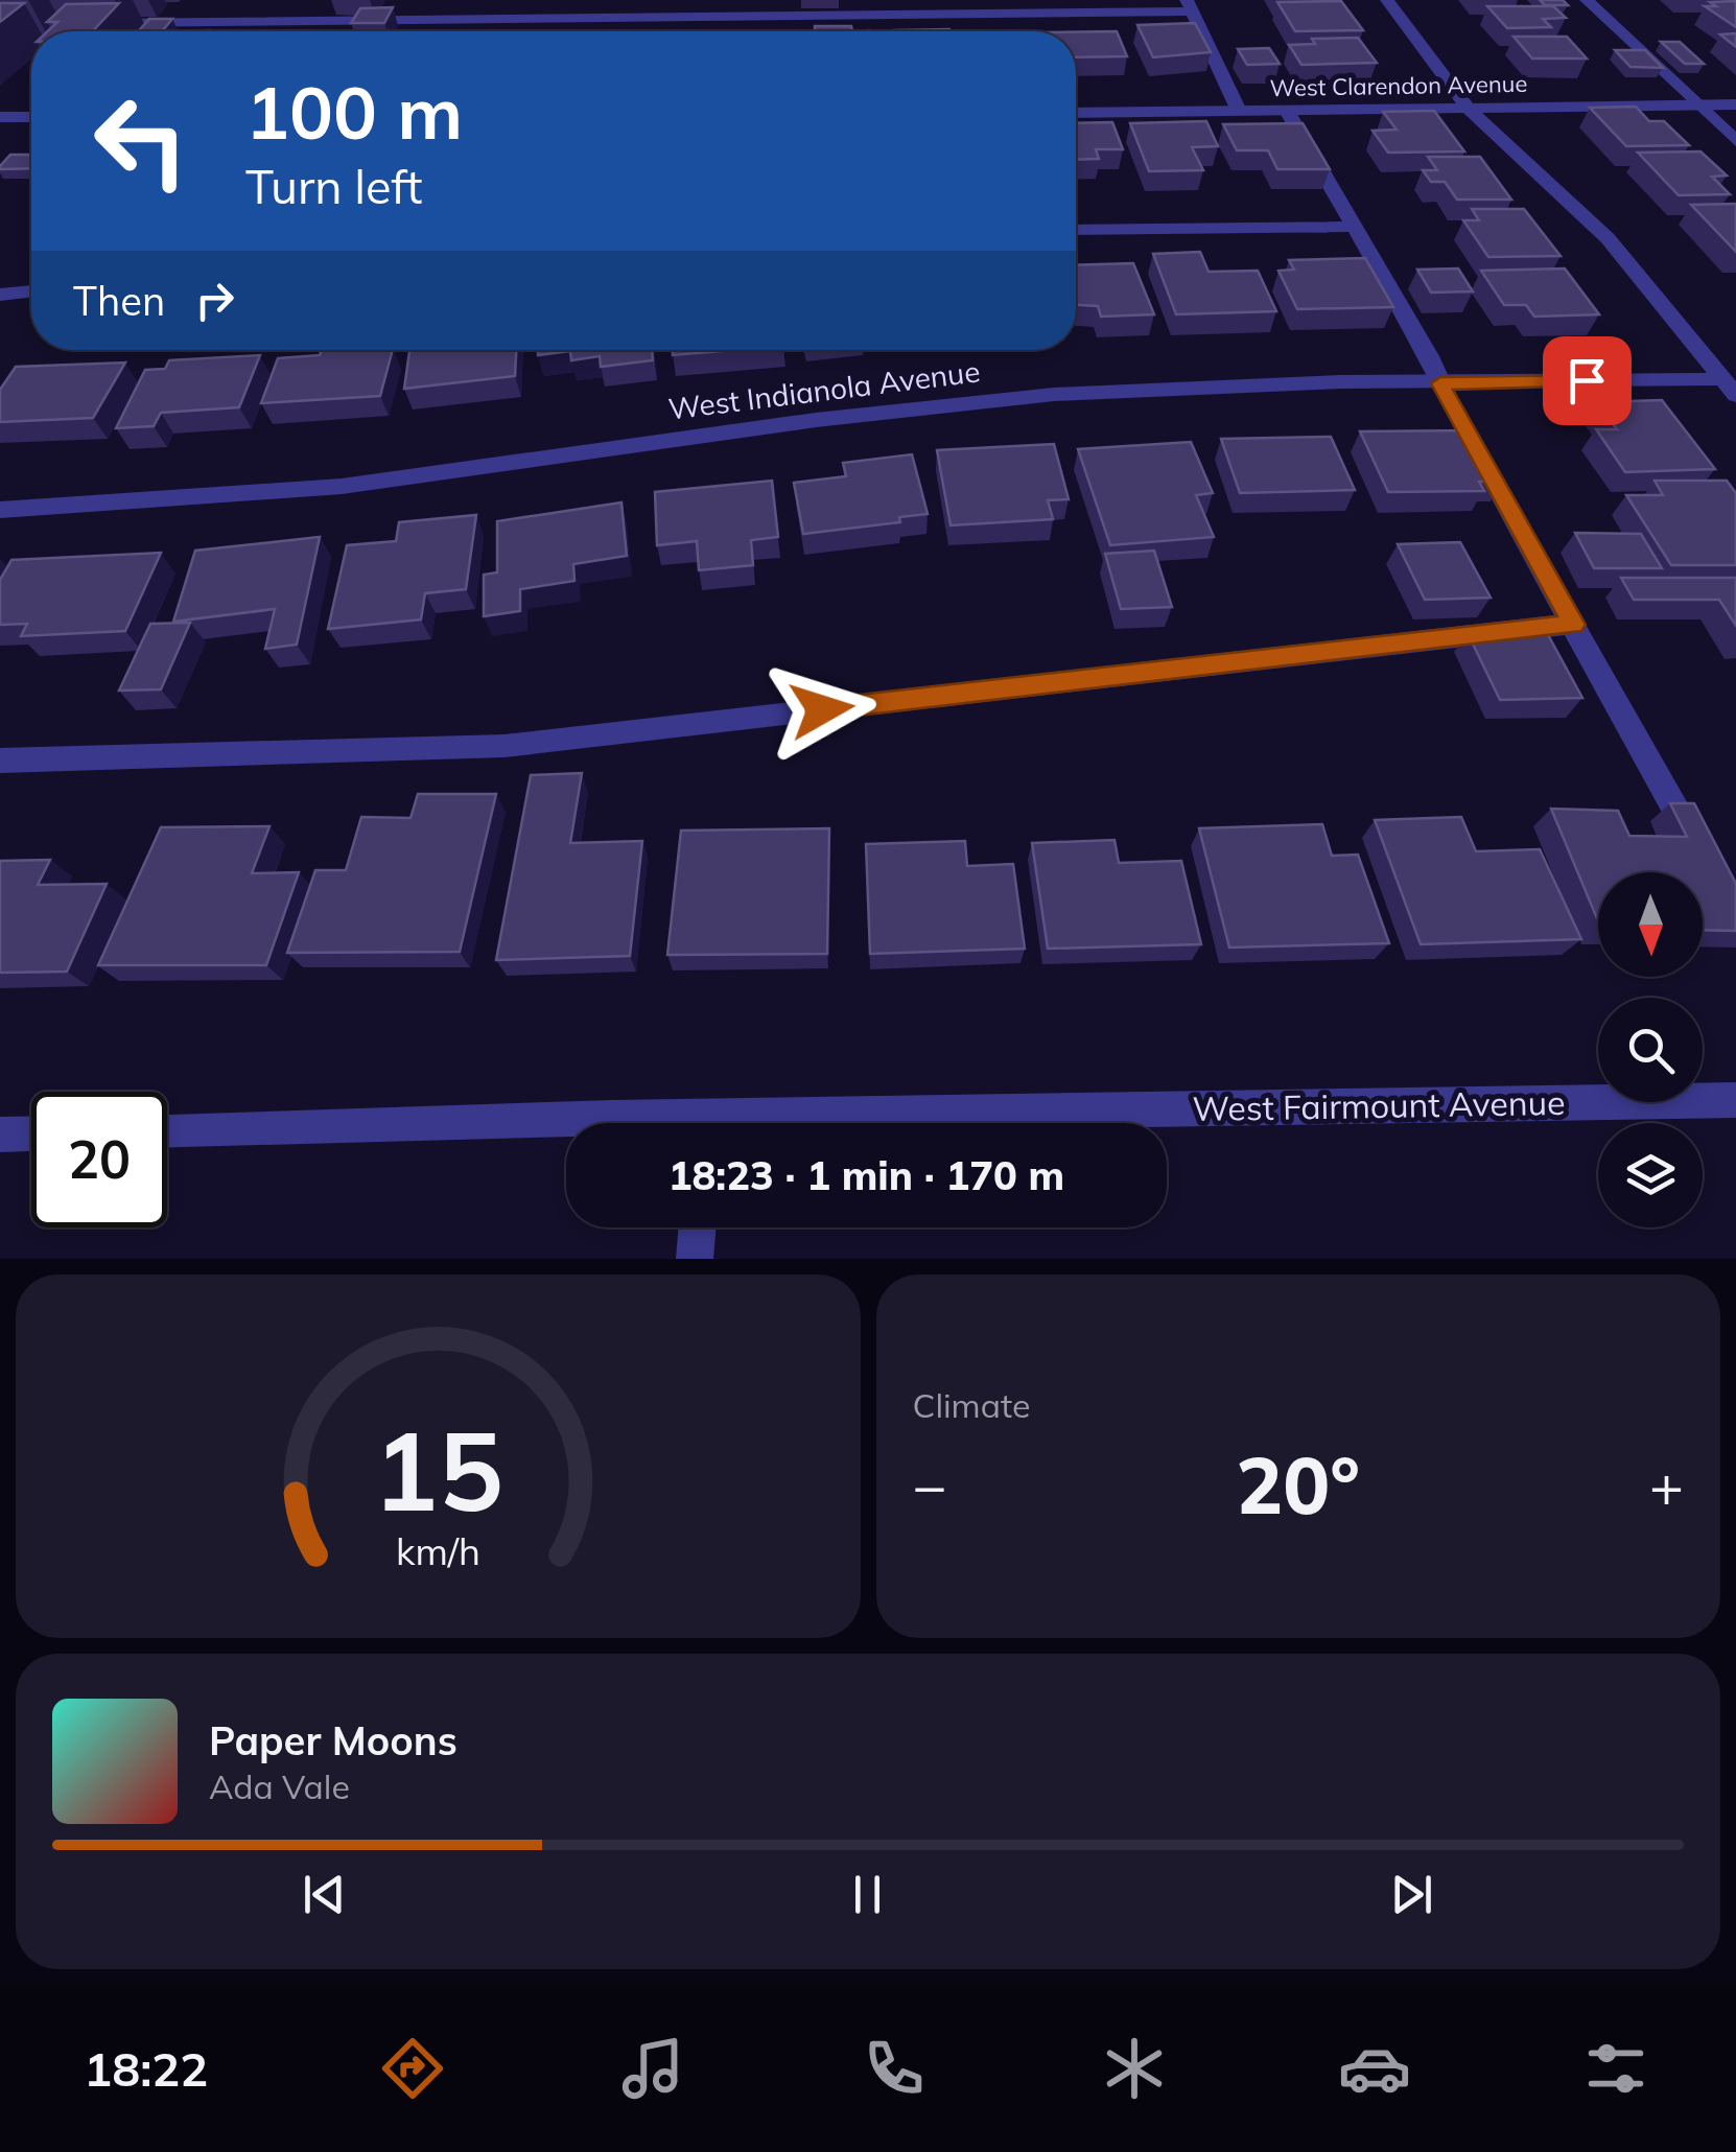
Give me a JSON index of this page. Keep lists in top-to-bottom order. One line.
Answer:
{"streets":{"street":["West Clarendon Avenue","West Indianola Avenue","West Fairmount Avenue"]},"north":"bottom","page":{"turn":["100 m","Turn left"],"then":"Then","limit":"20","trip":"18:23 · 1 min · 170 m","tile":"Climate","heat":["−","20°","+"],"song":["Paper Moons","Ada Vale"],"tabs":"18:22","gauge":["15","km/h"]}}
